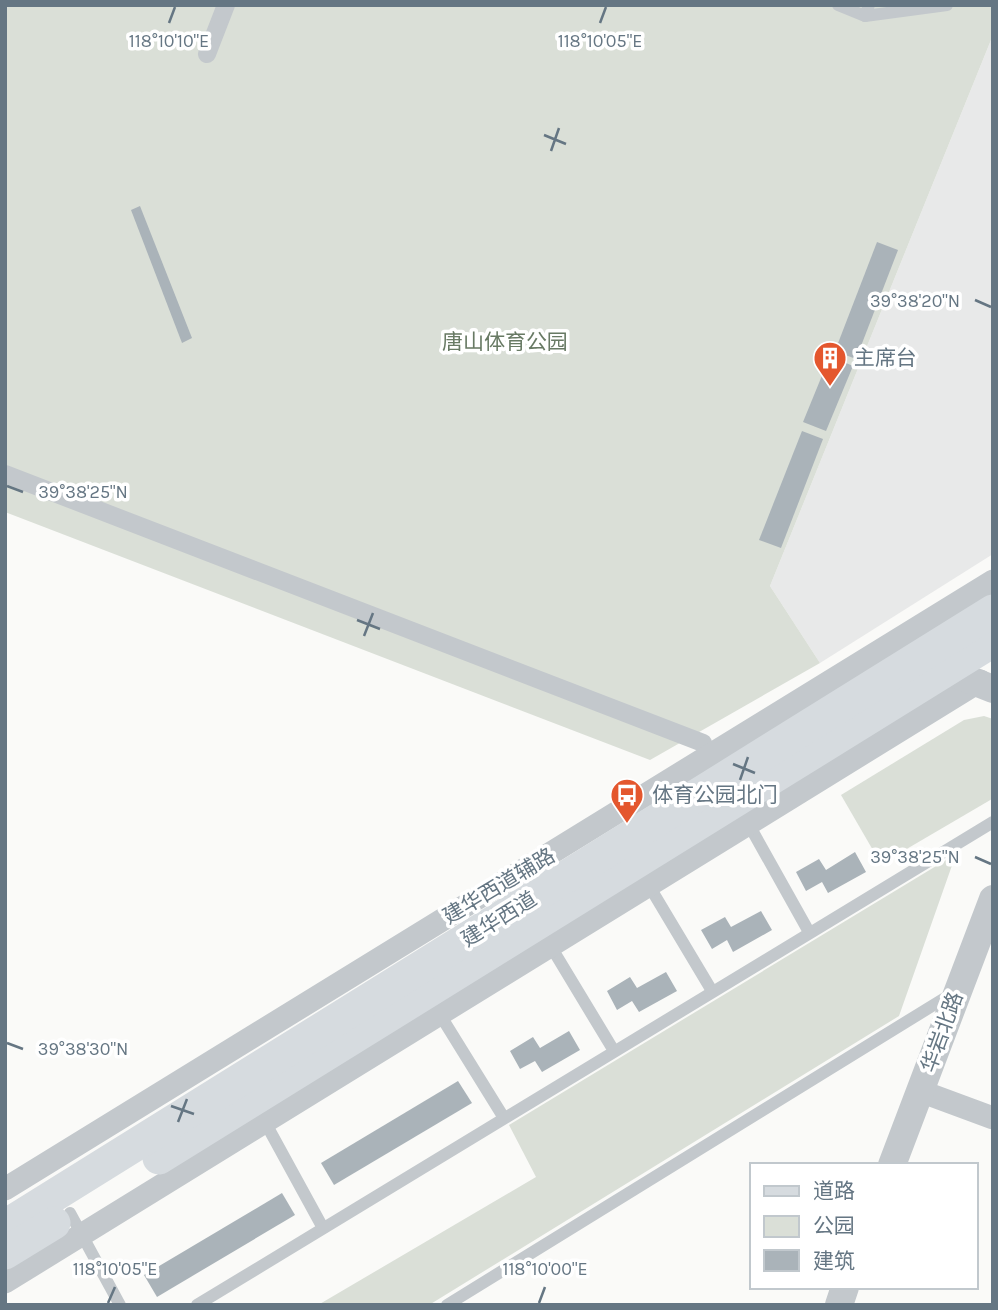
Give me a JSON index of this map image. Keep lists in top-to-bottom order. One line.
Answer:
{"streets":{"main road":["建华西道"],"street":["建华西道辅路","华岩北路"]},"parks":["唐山体育公园"],"places":{"building":["主席台"],"bus stop":["体育公园北门"]},"legend":["道路","公园","建筑"],"coordinates":["118°10'10\"E","118°10'05\"E","39°38'20\"N","39°38'25\"N","39°38'30\"N","118°10'00\"E"]}
